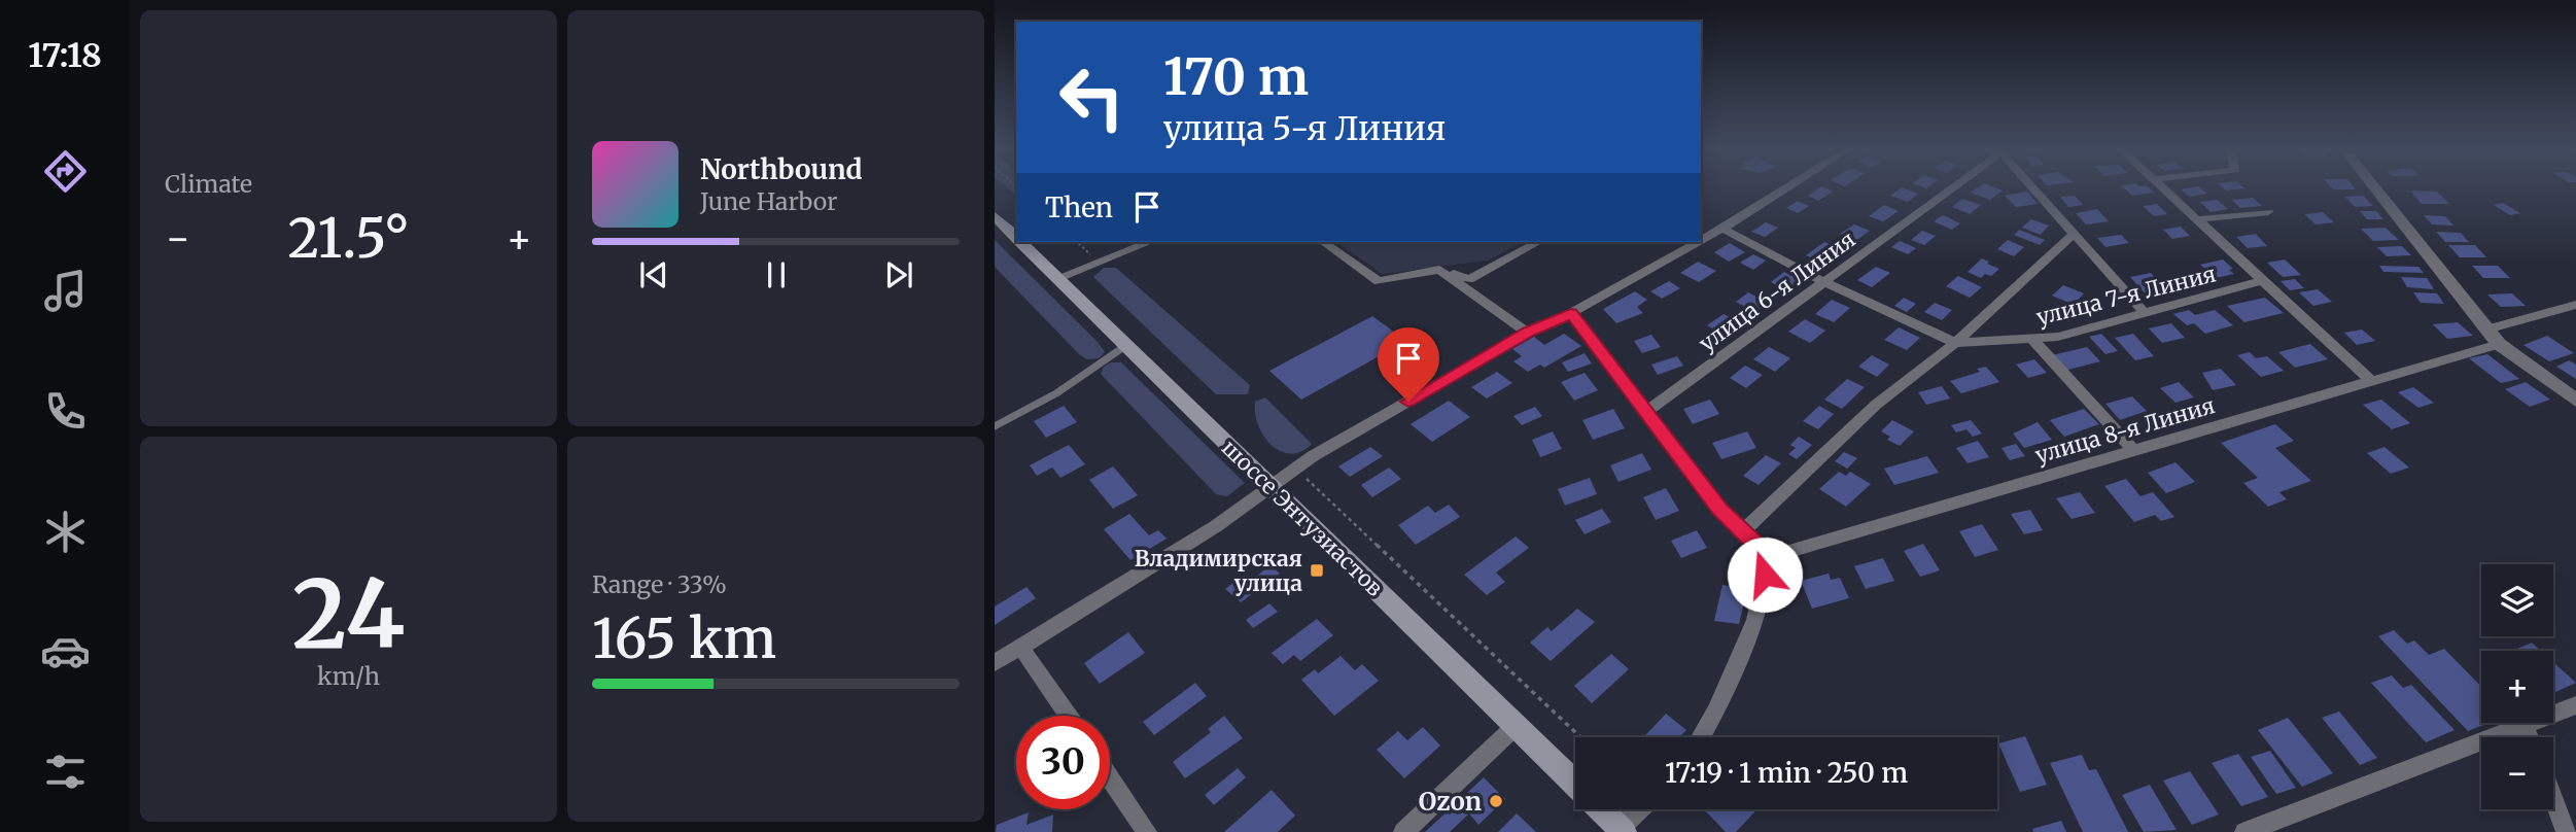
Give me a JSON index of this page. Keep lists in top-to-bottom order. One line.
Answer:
{"streets":{"main road":["шоссе Энтузиастов"],"street":["улица 6-я Линия","улица 7-я Линия","улица 8-я Линия"]},"places":{"transit":["Владимирская улица"],"other":["Ozon"]},"page":{"tabs":"17:18","tile":["Climate",["24","km/h"],["Range · 33%","165 km"]],"turn":["170 m","улица 5-я Линия"],"song":["Northbound","June Harbor"],"then":"Then","heat":["−","21.5°","+"],"map_buttons":["+","−"],"limit":"30","trip":"17:19 · 1 min · 250 m"}}
